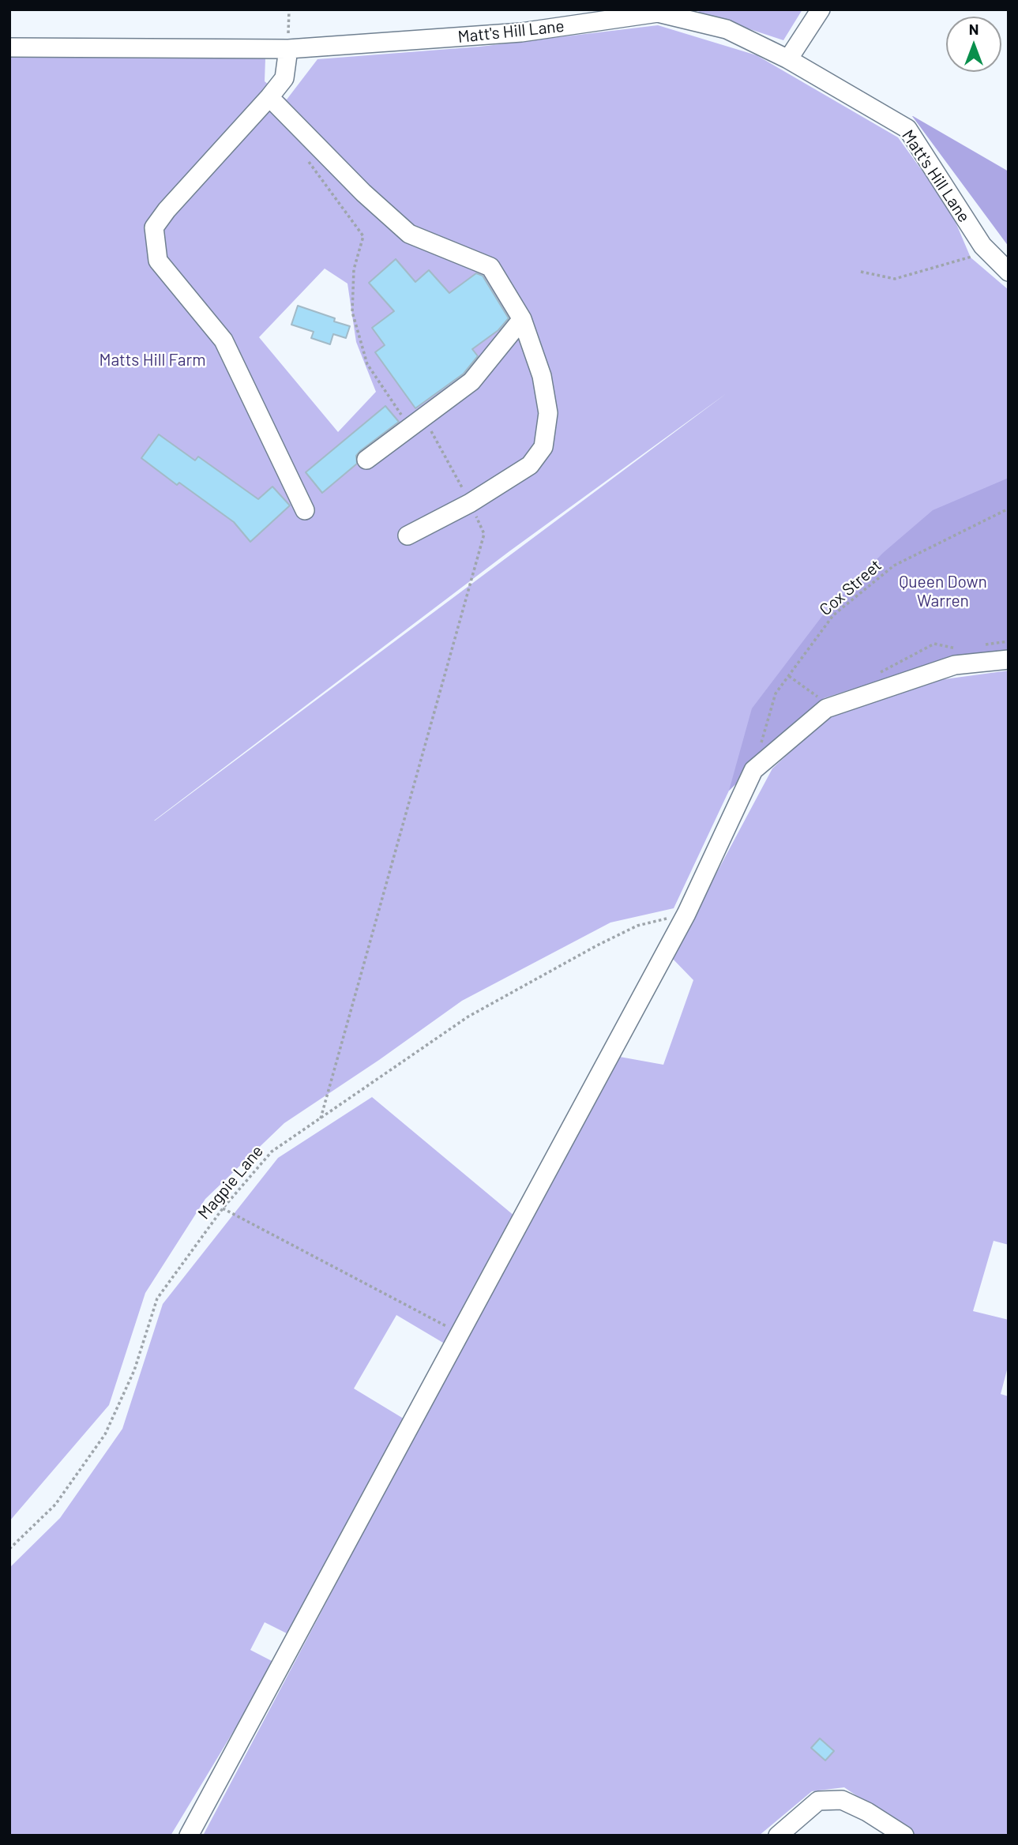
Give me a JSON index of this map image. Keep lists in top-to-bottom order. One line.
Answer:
{"streets":{"street":["Matt's Hill Lane"],"path":["Cox Street","Magpie Lane"]},"parks":["Matts Hill Farm","Queen Down Warren"],"north":"top"}
